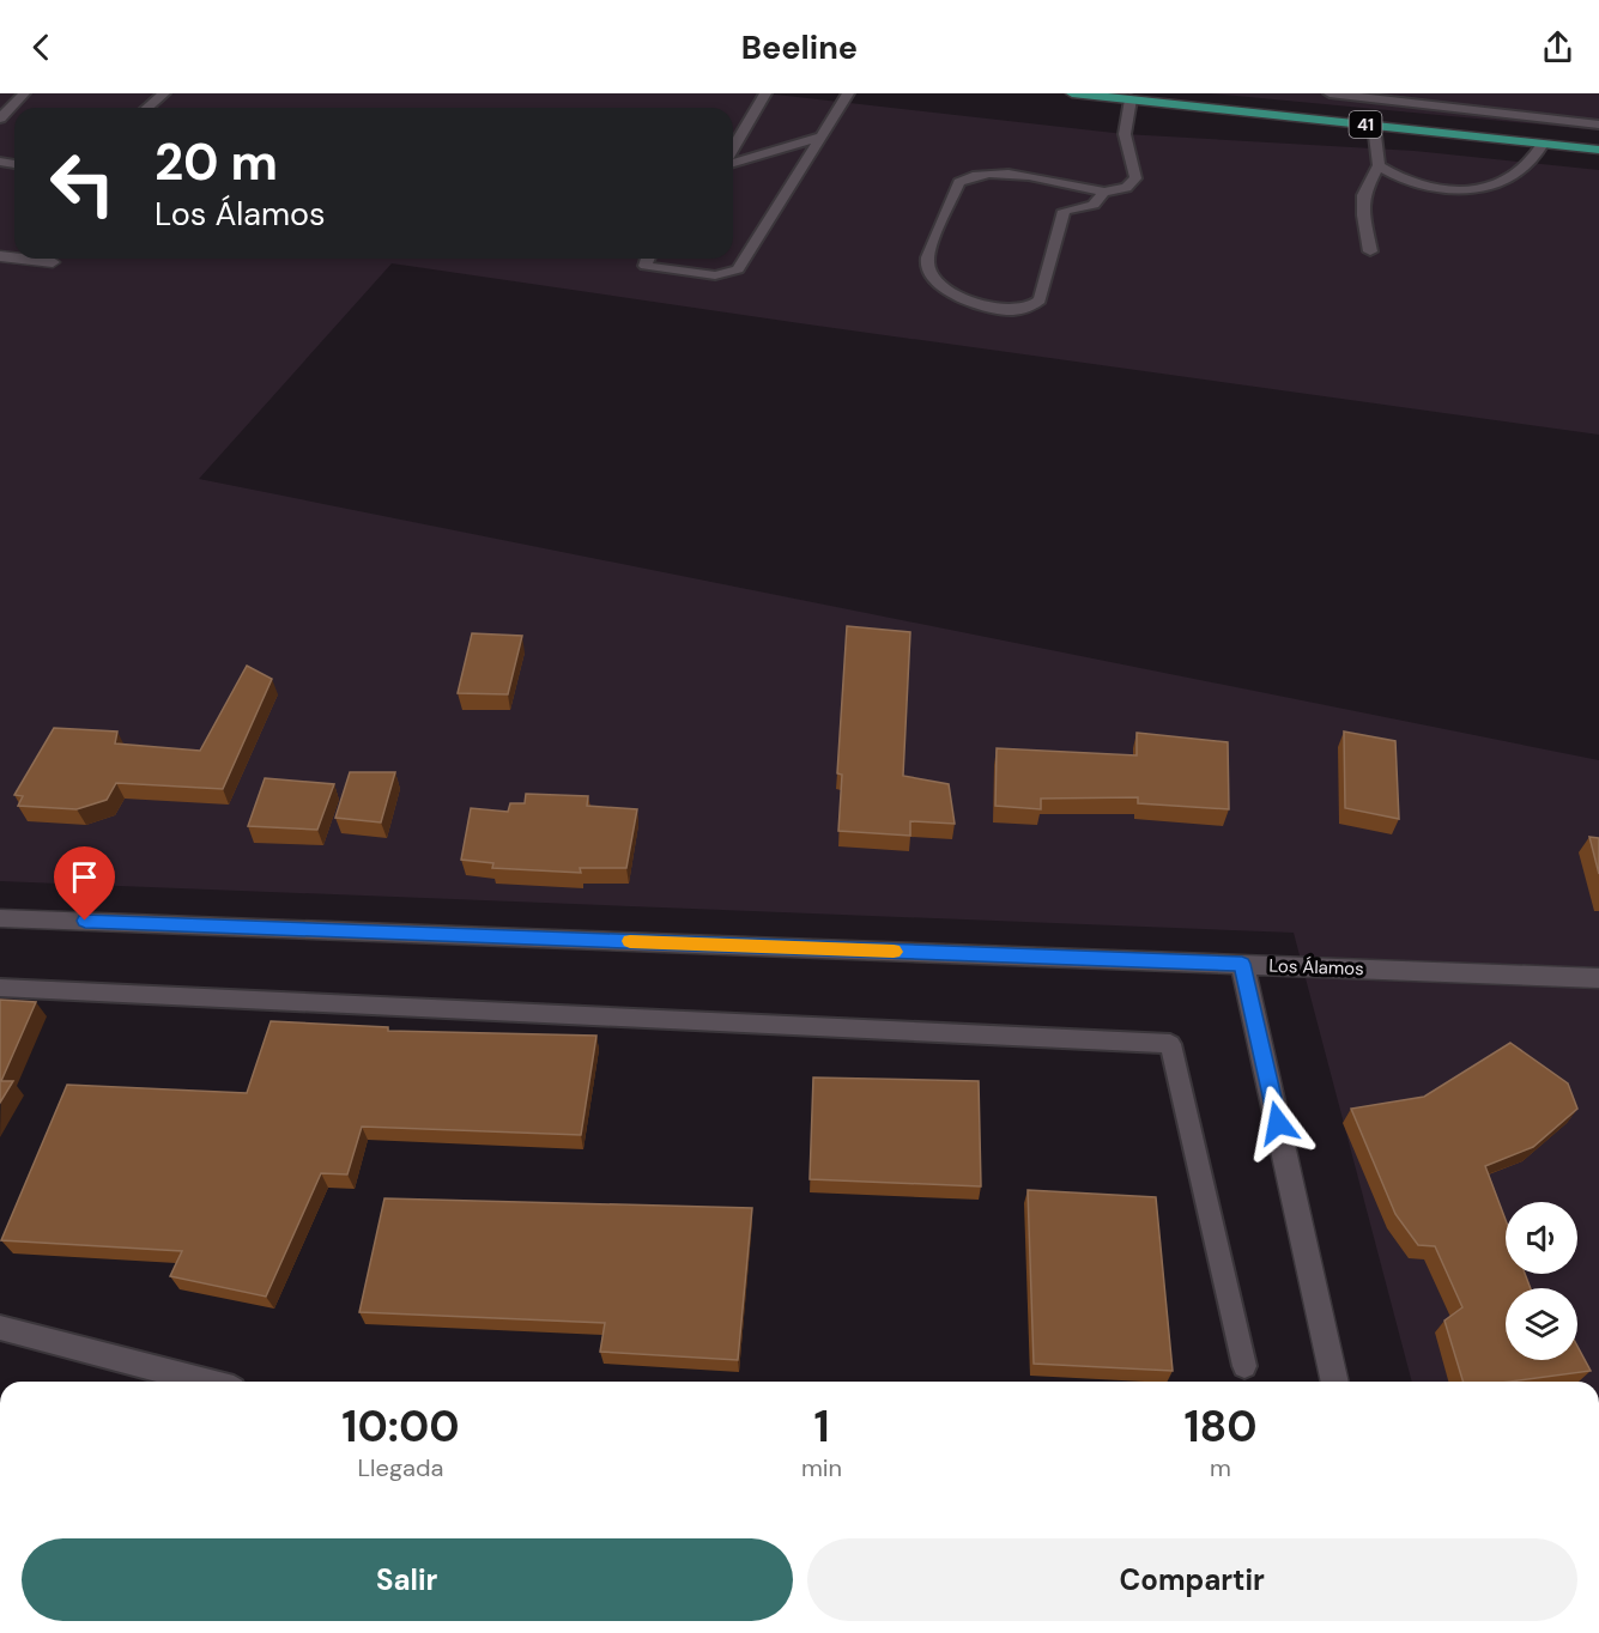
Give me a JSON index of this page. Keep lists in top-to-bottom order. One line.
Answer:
{"streets":{"main road":["41"],"street":["Los Álamos"]},"page":{"header":"Beeline","turn":["20 m","Los Álamos"],"eta":["10:00","Llegada","1","min","180","m"],"buttons":["Salir","Compartir"]}}
